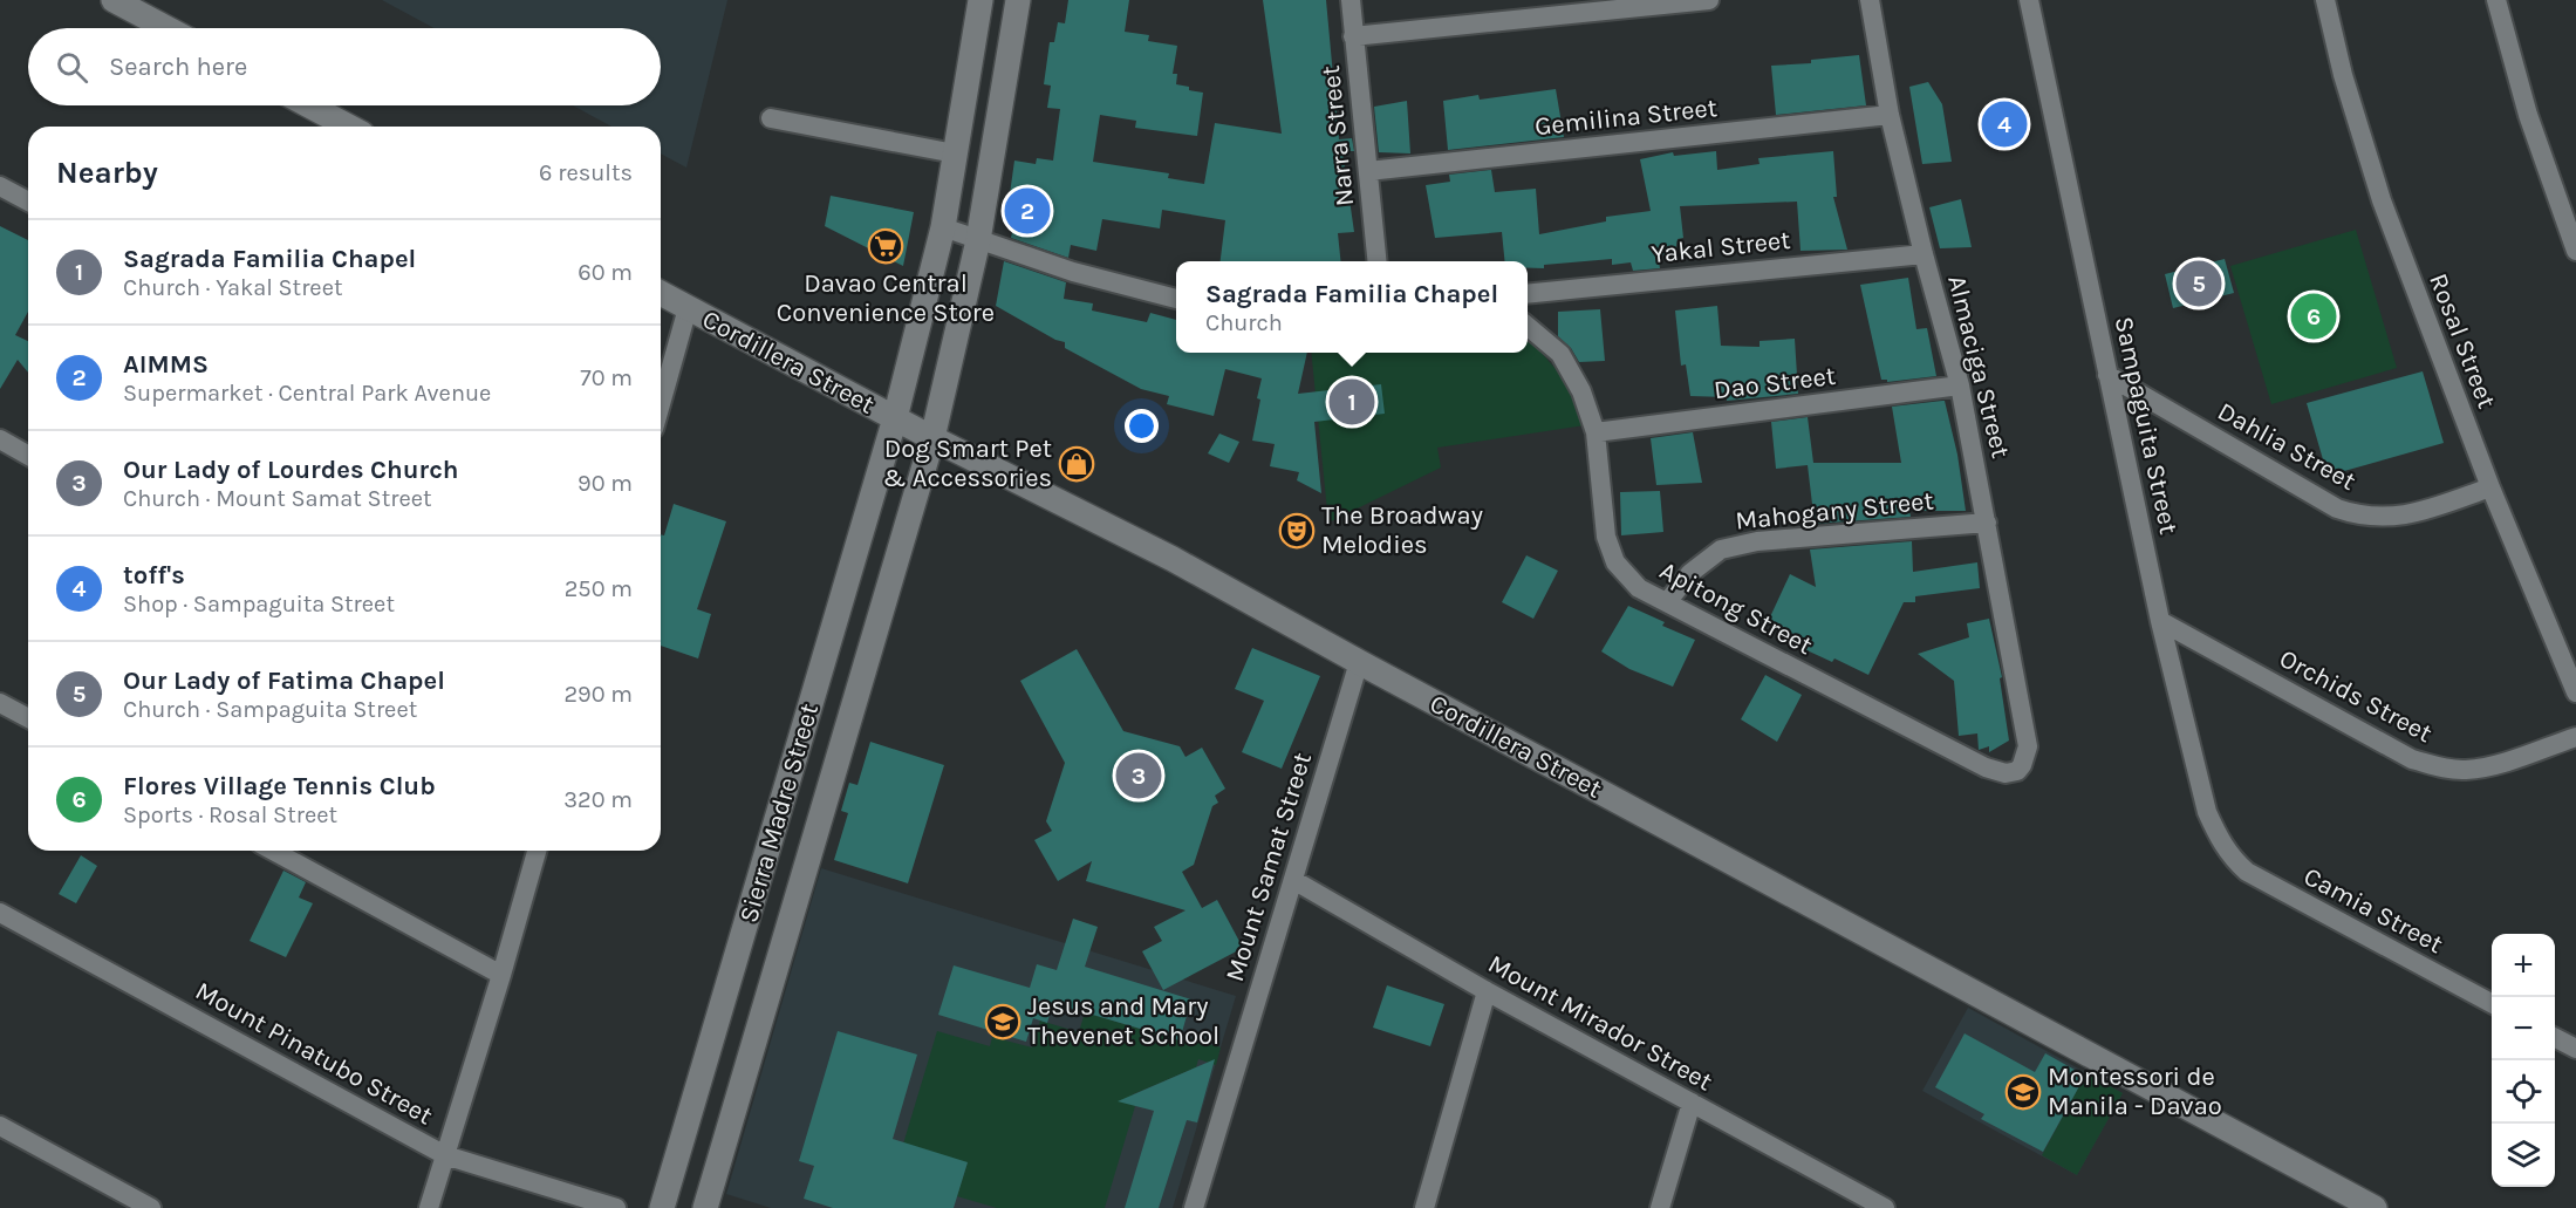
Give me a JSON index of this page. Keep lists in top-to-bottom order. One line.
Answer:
{"streets":{"street":["Gemilina Street","Narra Street","Yakal Street","Rosal Street","Cordillera Street","Almaciga Street","Dao Street","Sampaguita Street","Dahlia Street","Mahogany Street","Apitong Street","Orchids Street","Sierra Madre Street","Mount Samat Street","Camia Street","Mount Mirador Street","Mount Pinatubo Street"]},"crossings":[["Gemilina Street","Narra Street"],["Gemilina Street","Almaciga Street"],["Yakal Street","Almaciga Street"],["Rosal Street","Dahlia Street"],["Cordillera Street","Sierra Madre Street"],["Cordillera Street","Mount Samat Street"],["Almaciga Street","Dao Street"],["Almaciga Street","Mahogany Street"],["Almaciga Street","Apitong Street"],["Dao Street","Apitong Street"],["Sampaguita Street","Dahlia Street"],["Sampaguita Street","Orchids Street"],["Sampaguita Street","Camia Street"],["Mahogany Street","Apitong Street"],["Mount Samat Street","Mount Mirador Street"]],"places":{"supermarket":["Davao Central Convenience Store"],"shop":["Dog Smart Pet & Accessories"],"theatre":["The Broadway Melodies"],"school or university":["Jesus and Mary Thevenet School","Montessori de Manila - Davao"]},"page":{"search":"Search here","pins":["4","2","5","6","1","3"],"heading":["Nearby","6 results"],"list":[{"mark":"1","name":"Sagrada Familia Chapel","note":"Church · Yakal Street","value":"60 m"},{"mark":"2","name":"AIMMS","note":"Supermarket · Central Park Avenue","value":"70 m"},{"mark":"3","name":"Our Lady of Lourdes Church","note":"Church · Mount Samat Street","value":"90 m"},{"mark":"4","name":"toff's","note":"Shop · Sampaguita Street","value":"250 m"},{"mark":"5","name":"Our Lady of Fatima Chapel","note":"Church · Sampaguita Street","value":"290 m"},{"mark":"6","name":"Flores Village Tennis Club","note":"Sports · Rosal Street","value":"320 m"}],"popup":["Sagrada Familia Chapel","Church"],"map_buttons":["+","−"]}}
